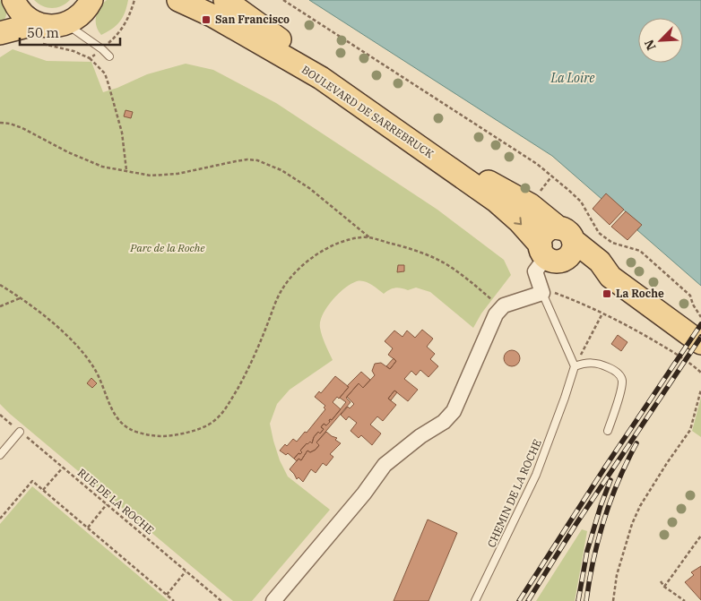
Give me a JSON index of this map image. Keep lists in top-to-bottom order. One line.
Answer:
{"streets":{"main road":["BOULEVARD DE SARREBRUCK"],"lane":["CHEMIN DE LA ROCHE"],"path":["RUE DE LA ROCHE"]},"water":["La Loire"],"parks":["Parc de la Roche"],"places":{"transit":["San Francisco","La Roche"]},"scale_bar":"50 m","north":"bottom left"}
